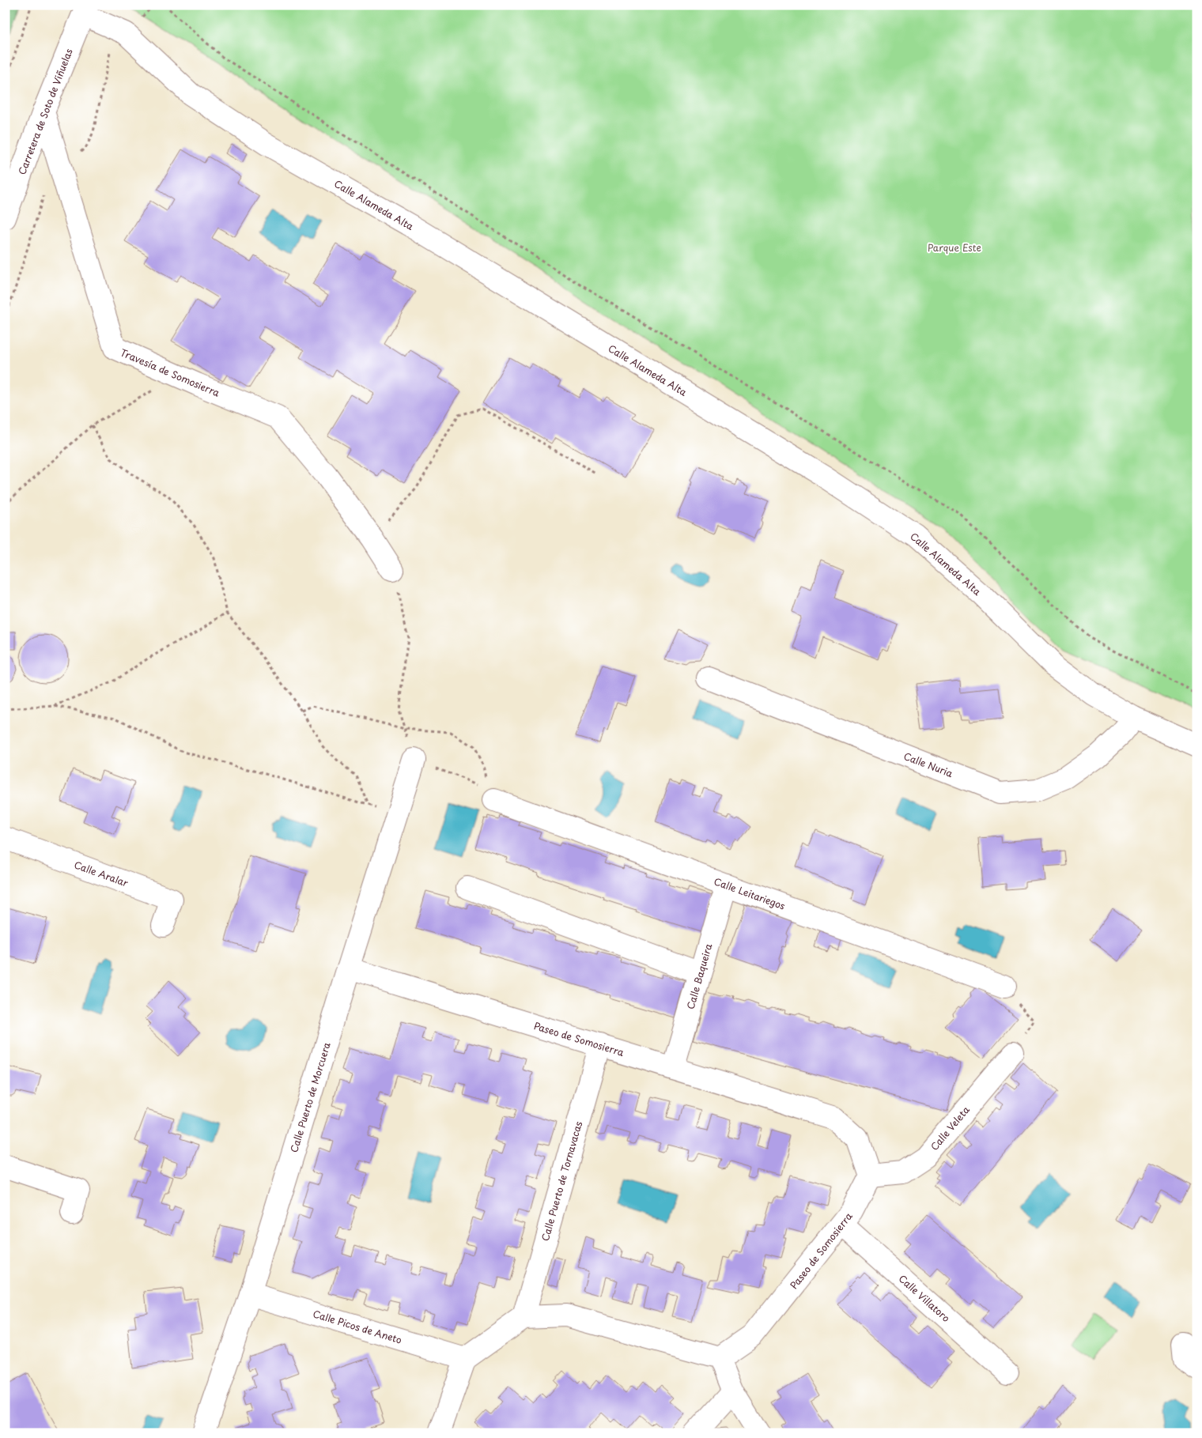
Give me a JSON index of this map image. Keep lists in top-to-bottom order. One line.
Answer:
{"streets":{"street":["Carretera de Soto de Viñuelas","Calle Alameda Alta","Travesía de Somosierra","Calle Nuria","Calle Aralar","Calle Leitariegos","Calle Baqueira","Paseo de Somosierra","Calle Puerto de Morcuera","Calle Veleta","Calle Puerto de Tornavacas","Calle Villatoro","Calle Picos de Aneto"]},"crossings":[["Carretera de Soto de Viñuelas","Calle Alameda Alta"],["Carretera de Soto de Viñuelas","Travesía de Somosierra"],["Calle Alameda Alta","Calle Nuria"],["Calle Leitariegos","Calle Baqueira"],["Calle Baqueira","Paseo de Somosierra"],["Paseo de Somosierra","Calle Puerto de Morcuera"],["Paseo de Somosierra","Calle Veleta"],["Paseo de Somosierra","Calle Puerto de Tornavacas"],["Paseo de Somosierra","Calle Villatoro"],["Calle Puerto de Morcuera","Calle Picos de Aneto"]],"parks":["Parque Este"]}
